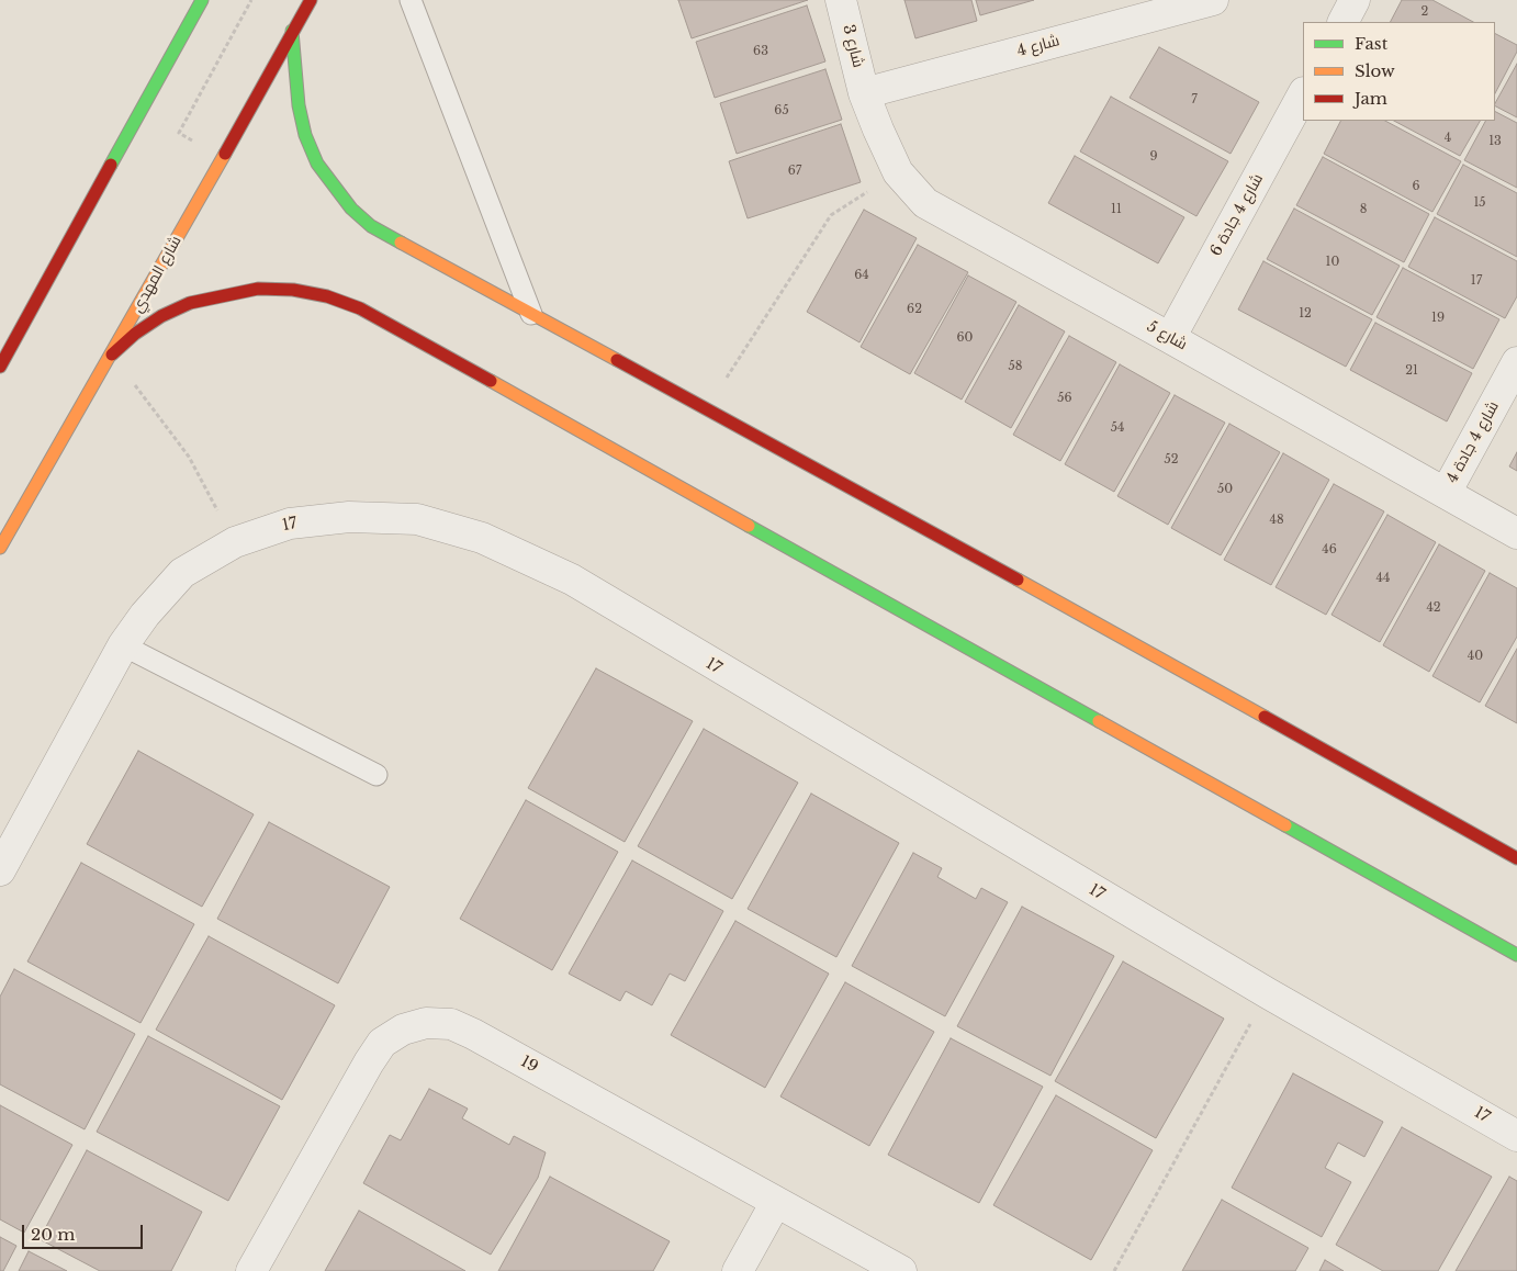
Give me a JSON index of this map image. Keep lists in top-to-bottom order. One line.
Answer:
{"streets":{"street":["شارع 3","شارع 4","شارع 4 جادة 6","شارع المهدي","شارع 5","شارع 4 جادة 4","17","19"]},"crossings":[["شارع 3","شارع 4"],["شارع 3","شارع 5"],["شارع 4","شارع 5"],["شارع 4 جادة 6","شارع 5"],["شارع 5","شارع 4 جادة 4"]],"house_numbers":["2","63","7","65","4","13","9","67","6","15","11","8","10","64","17","62","12","19","60","58","21","56","54","52","50","48","46","44","42","40"],"legend":["Fast","Slow","Jam"],"scale_bar":"20 m"}
